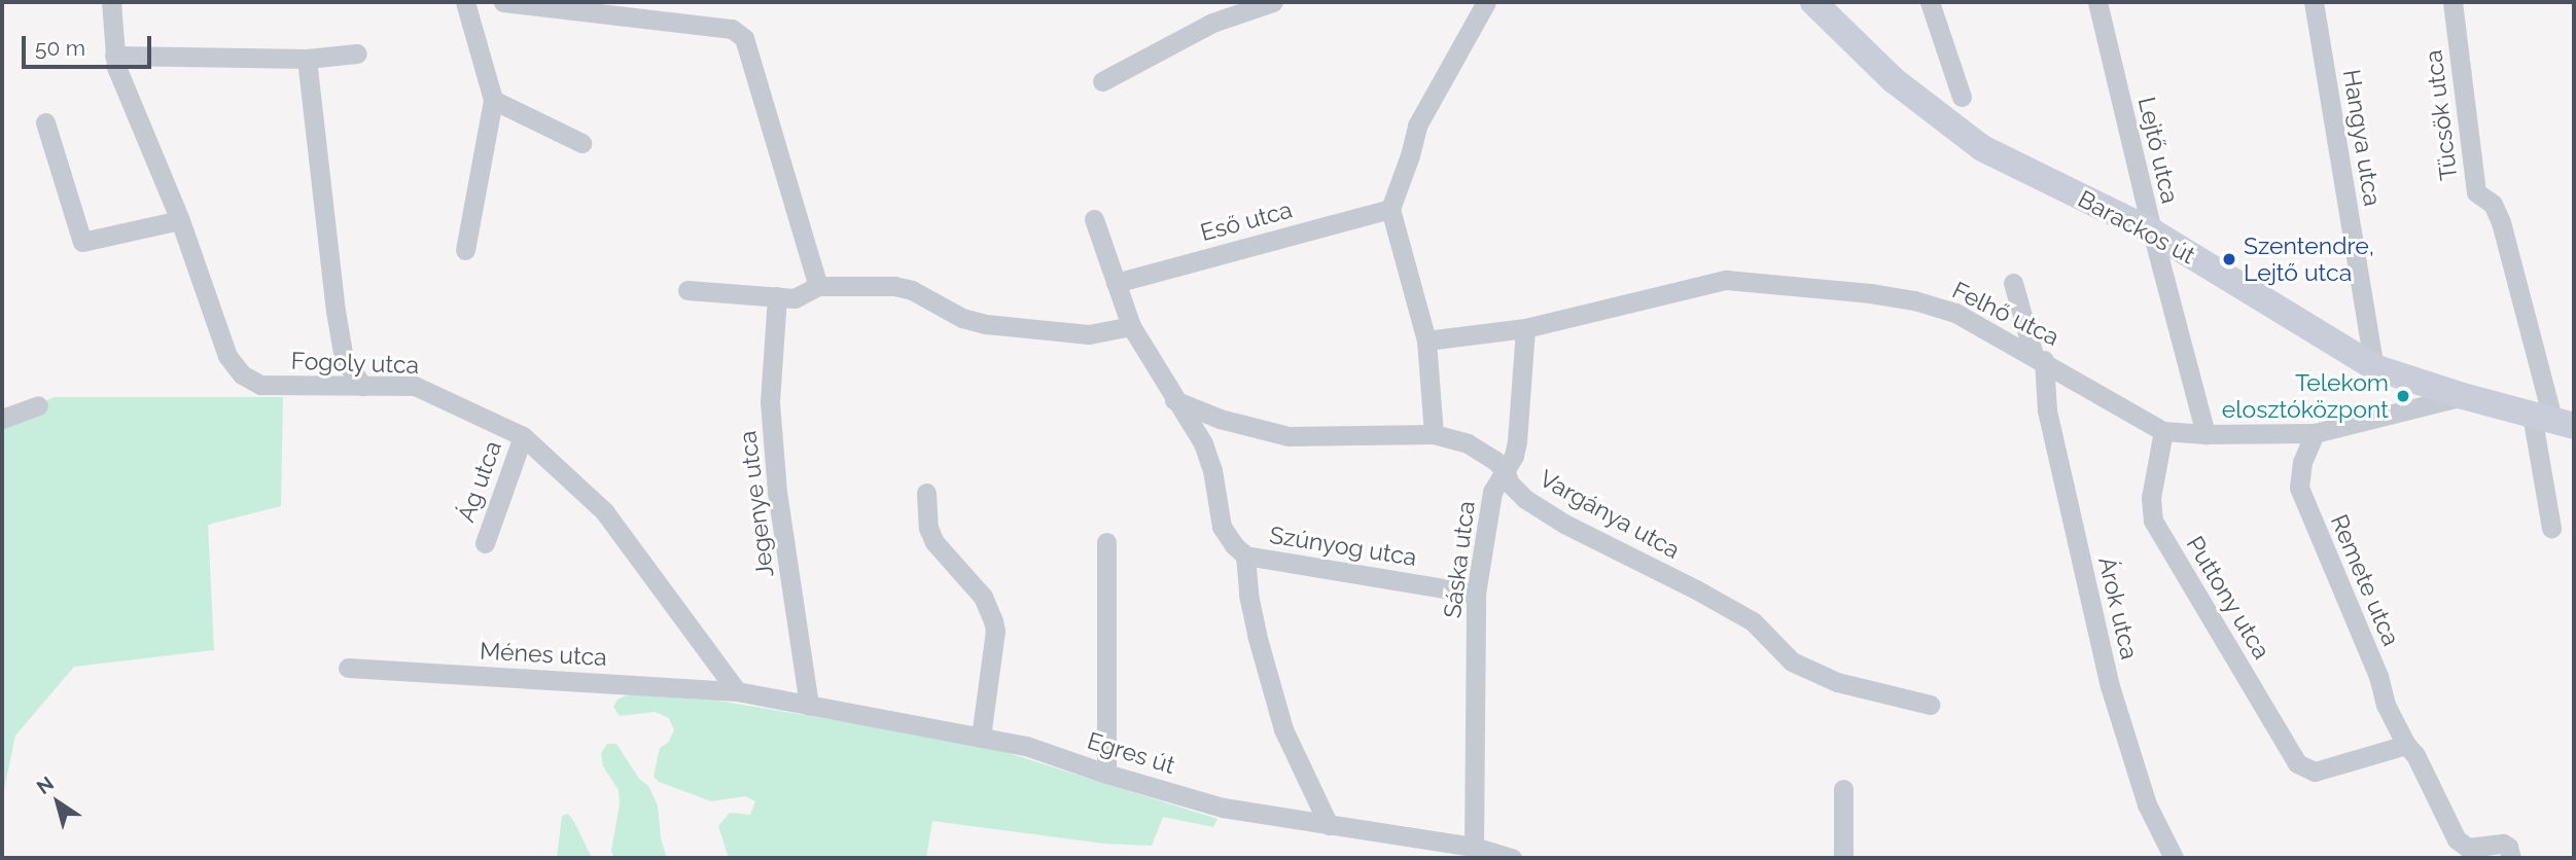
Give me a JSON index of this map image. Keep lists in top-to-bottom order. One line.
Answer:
{"streets":{"street":["Tücsök utca","Hangya utca","Lejtő utca","Eső utca","Barackos út","Felhő utca","Fogoly utca","Ág utca","Jegenye utca","Vargánya utca","Szúnyog utca","Sáska utca","Remete utca","Puttony utca","Árok utca","Ménes utca","Egres út"]},"crossings":[["Tücsök utca","Barackos út"],["Hangya utca","Barackos út"],["Lejtő utca","Barackos út"],["Lejtő utca","Felhő utca"],["Barackos út","Felhő utca"],["Felhő utca","Sáska utca"],["Felhő utca","Remete utca"],["Felhő utca","Puttony utca"],["Felhő utca","Árok utca"],["Fogoly utca","Ág utca"],["Fogoly utca","Ménes utca"],["Fogoly utca","Egres út"],["Jegenye utca","Egres út"],["Vargánya utca","Sáska utca"],["Szúnyog utca","Sáska utca"],["Sáska utca","Egres út"],["Remete utca","Puttony utca"],["Ménes utca","Egres út"]],"places":["Szentendre, Lejtő utca","Telekom elosztóközpont"],"scale_bar":"50 m","north":"top left"}
